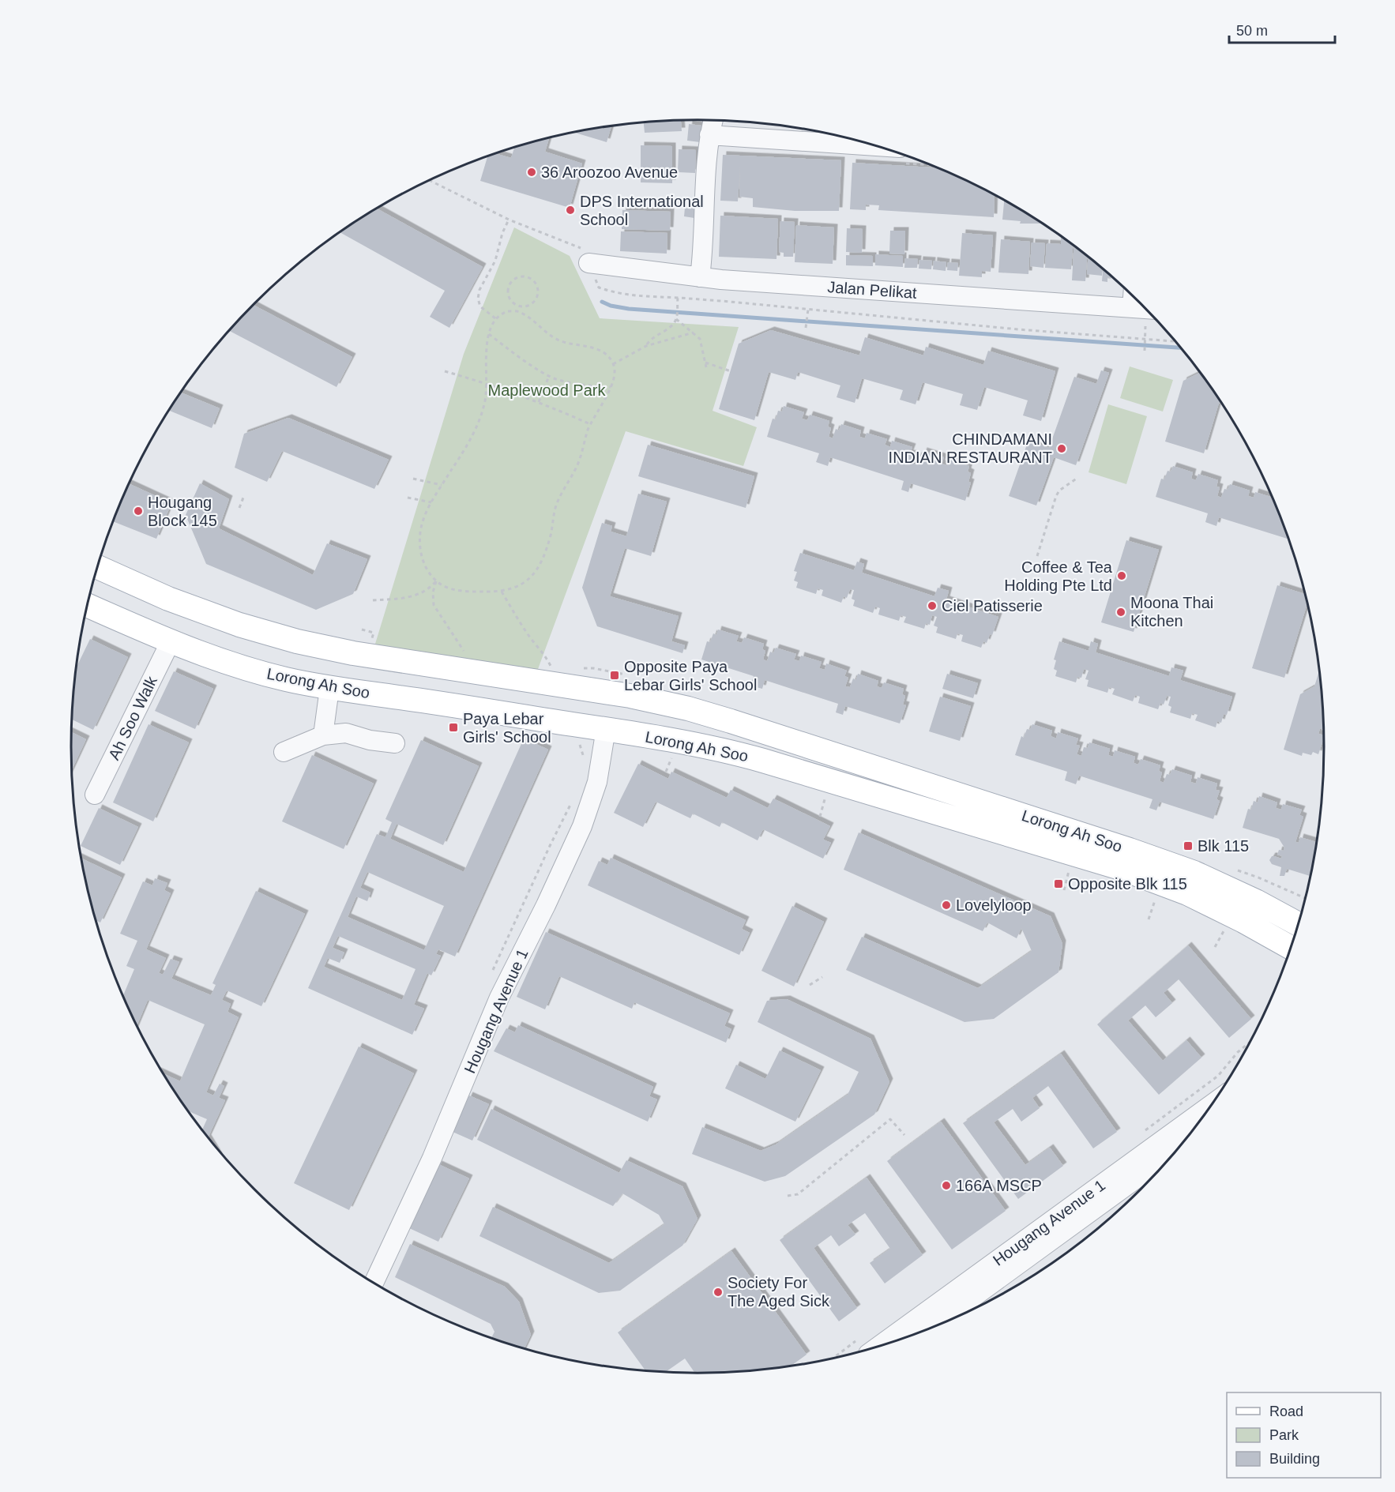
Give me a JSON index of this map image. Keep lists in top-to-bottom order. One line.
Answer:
{"streets":{"main road":["Lorong Ah Soo"],"street":["Jalan Pelikat","Ah Soo Walk","Hougang Avenue 1"]},"crossings":[["Lorong Ah Soo","Ah Soo Walk"],["Lorong Ah Soo","Hougang Avenue 1"]],"parks":["Maplewood Park"],"places":{"other":["36 Aroozoo Avenue","DPS International School","CHINDAMANI INDIAN RESTAURANT","Hougang Block 145","Coffee & Tea Holding Pte Ltd","Ciel Patisserie","Moona Thai Kitchen","Lovelyloop","166A MSCP","Society For The Aged Sick"],"transit":["Opposite Paya Lebar Girls' School","Paya Lebar Girls' School","Blk 115","Opposite Blk 115"]},"legend":["Road","Park","Building"],"scale_bar":"50 m"}
